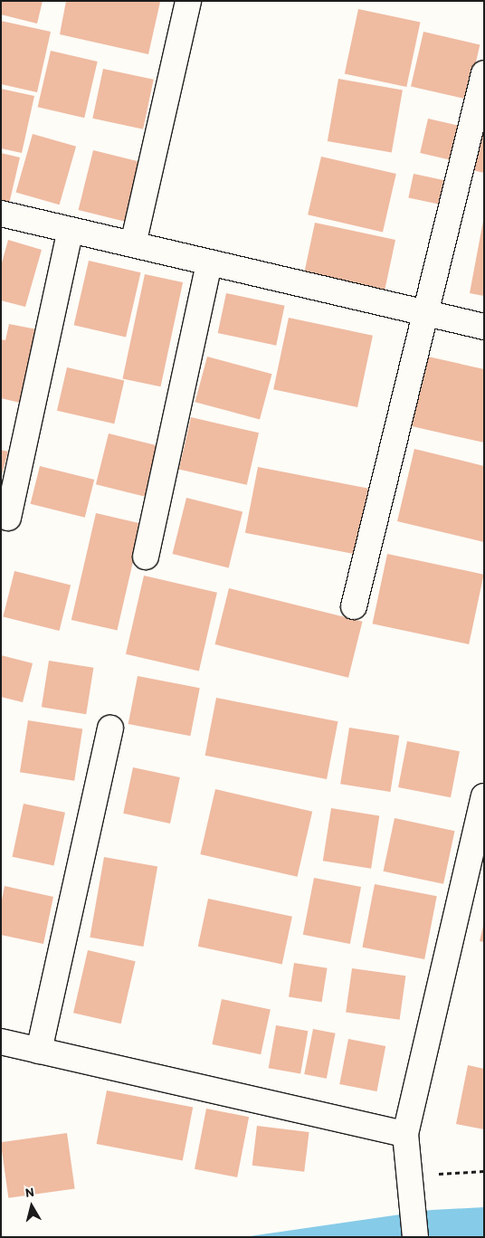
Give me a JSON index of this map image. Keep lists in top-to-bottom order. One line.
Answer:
{"north":"top"}
